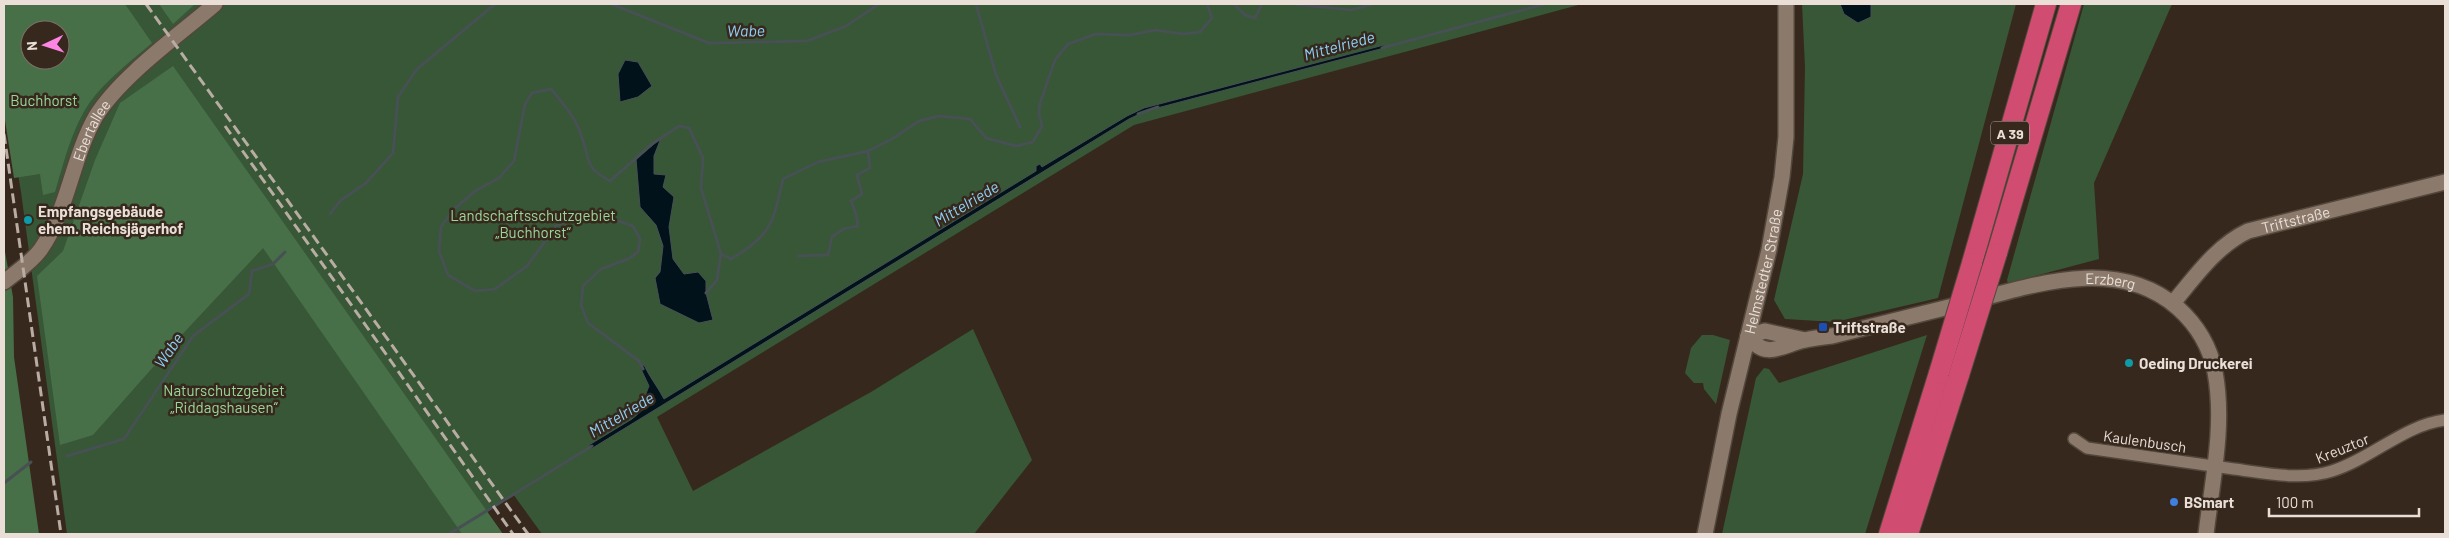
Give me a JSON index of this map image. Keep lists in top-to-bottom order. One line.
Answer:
{"streets":{"highway":["A 39"],"street":["Ebertallee","Triftstraße","Helmstedter Straße","Erzberg","Kaulenbusch","Kreuztor"]},"crossings":[["Triftstraße","Erzberg"],["Helmstedter Straße","Erzberg"],["Erzberg","Kaulenbusch"],["Erzberg","Kreuztor"],["Kaulenbusch","Kreuztor"]],"water":["Wabe","Mittelriede"],"parks":["Buchhorst","Landschaftsschutzgebiet „Buchhorst“","Naturschutzgebiet „Riddagshausen“"],"places":{"other":["Empfangsgebäude ehem. Reichsjägerhof","Oeding Druckerei","BSmart"],"transit":["Triftstraße"]},"scale_bar":"100 m","north":"left"}
